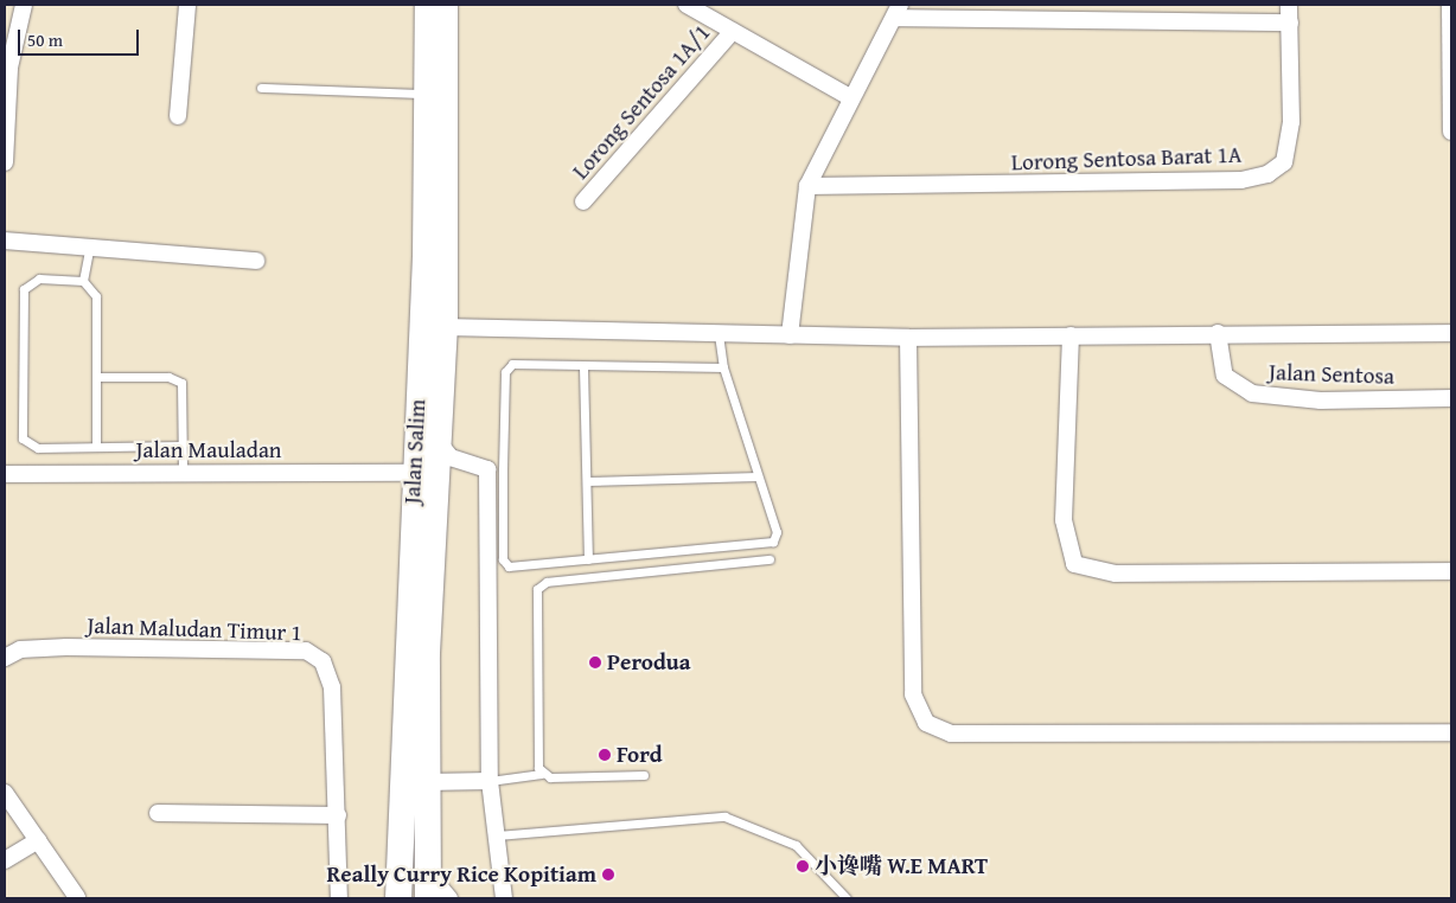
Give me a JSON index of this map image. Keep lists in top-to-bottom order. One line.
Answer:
{"streets":{"main road":["Jalan Salim"],"street":["Lorong Sentosa 1A/1","Lorong Sentosa Barat 1A","Jalan Sentosa","Jalan Mauladan","Jalan Maludan Timur 1"]},"crossings":[["Jalan Mauladan","Jalan Salim"]],"places":["Perodua","Ford","小谗嘴 W.E MART","Really Curry Rice Kopitiam"],"scale_bar":"50 m"}
